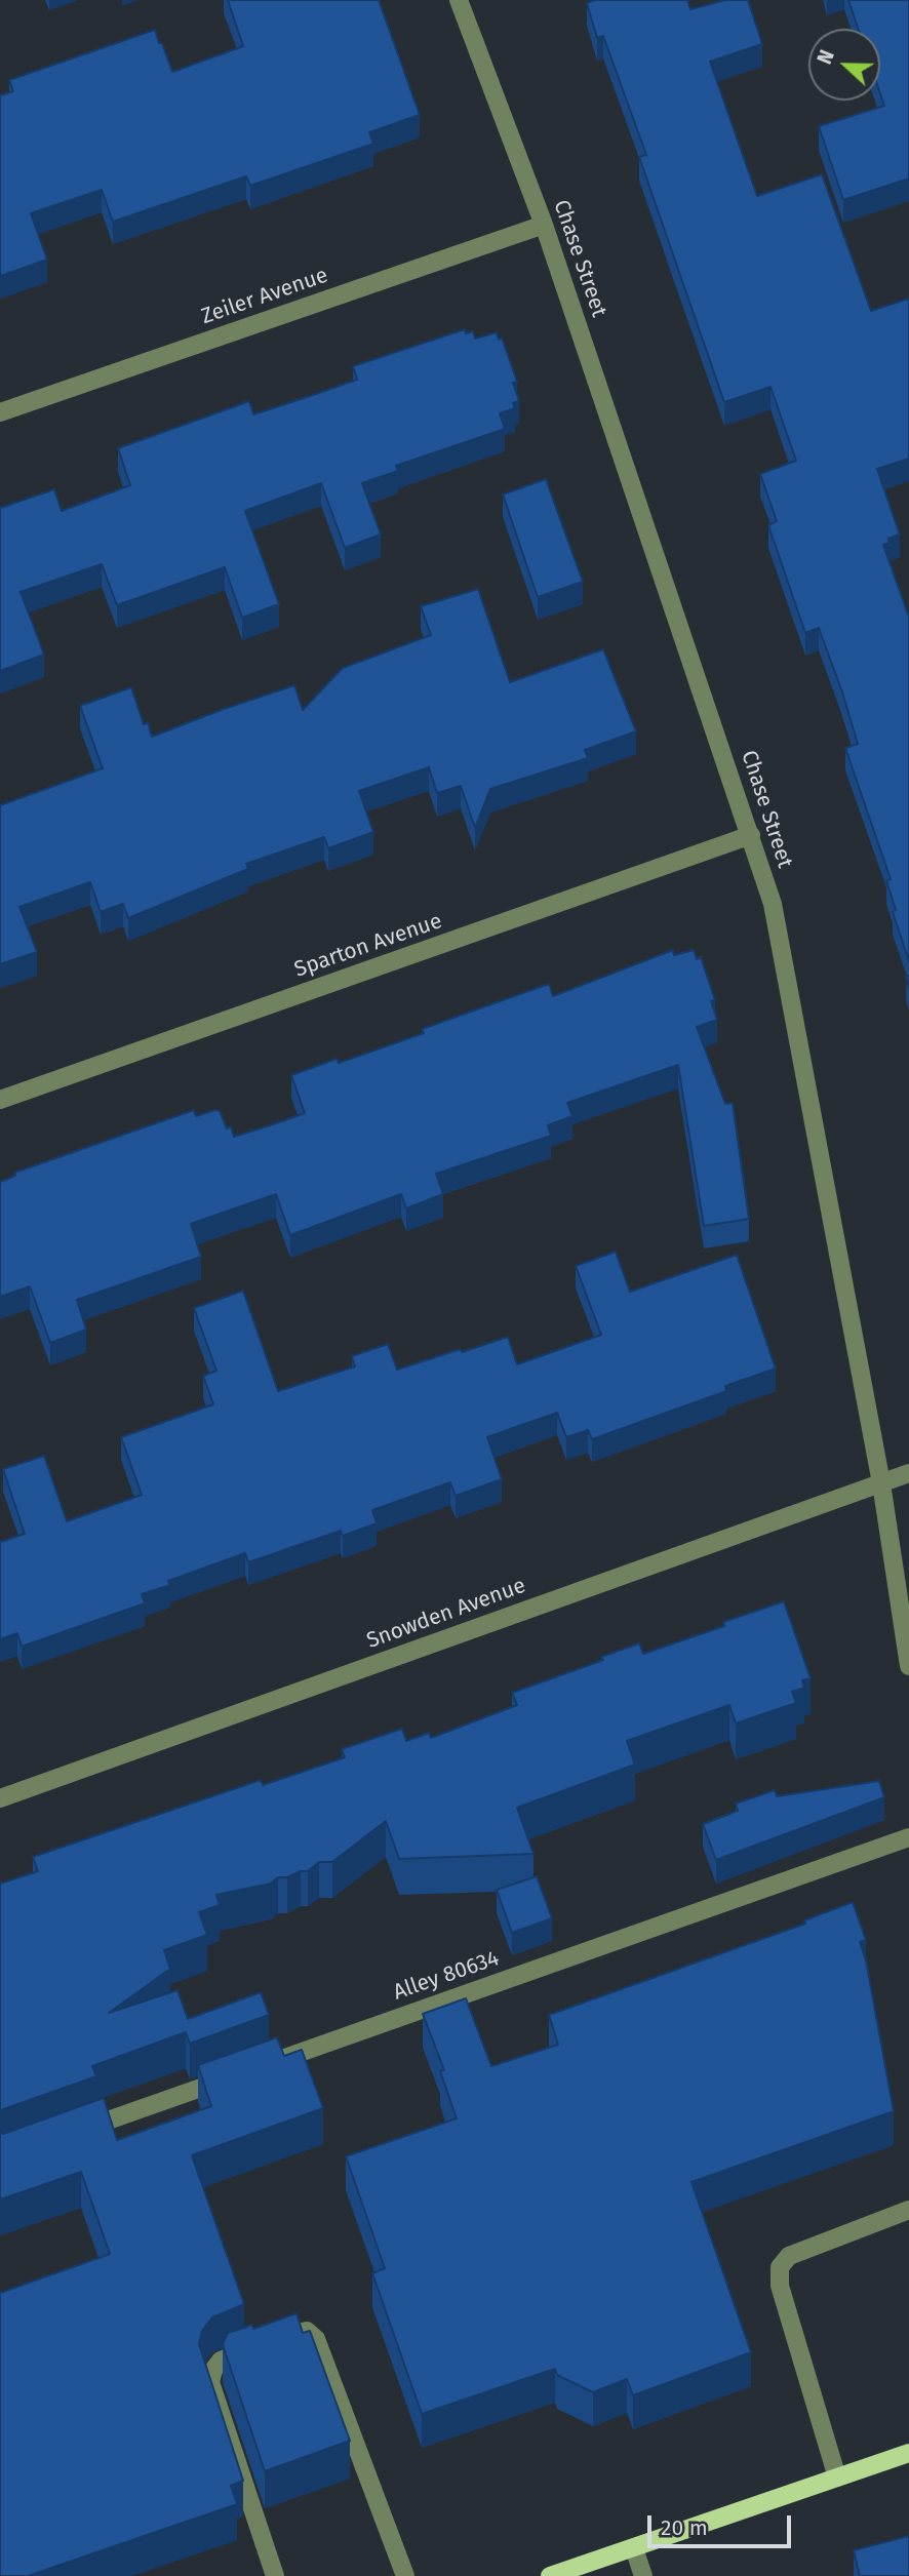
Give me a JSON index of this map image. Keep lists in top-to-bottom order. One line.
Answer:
{"streets":{"street":["Chase Street","Zeiler Avenue","Sparton Avenue","Snowden Avenue","Alley 80634"]},"crossings":[["Chase Street","Zeiler Avenue"],["Chase Street","Sparton Avenue"],["Chase Street","Snowden Avenue"]],"scale_bar":"20 m","north":"left"}
